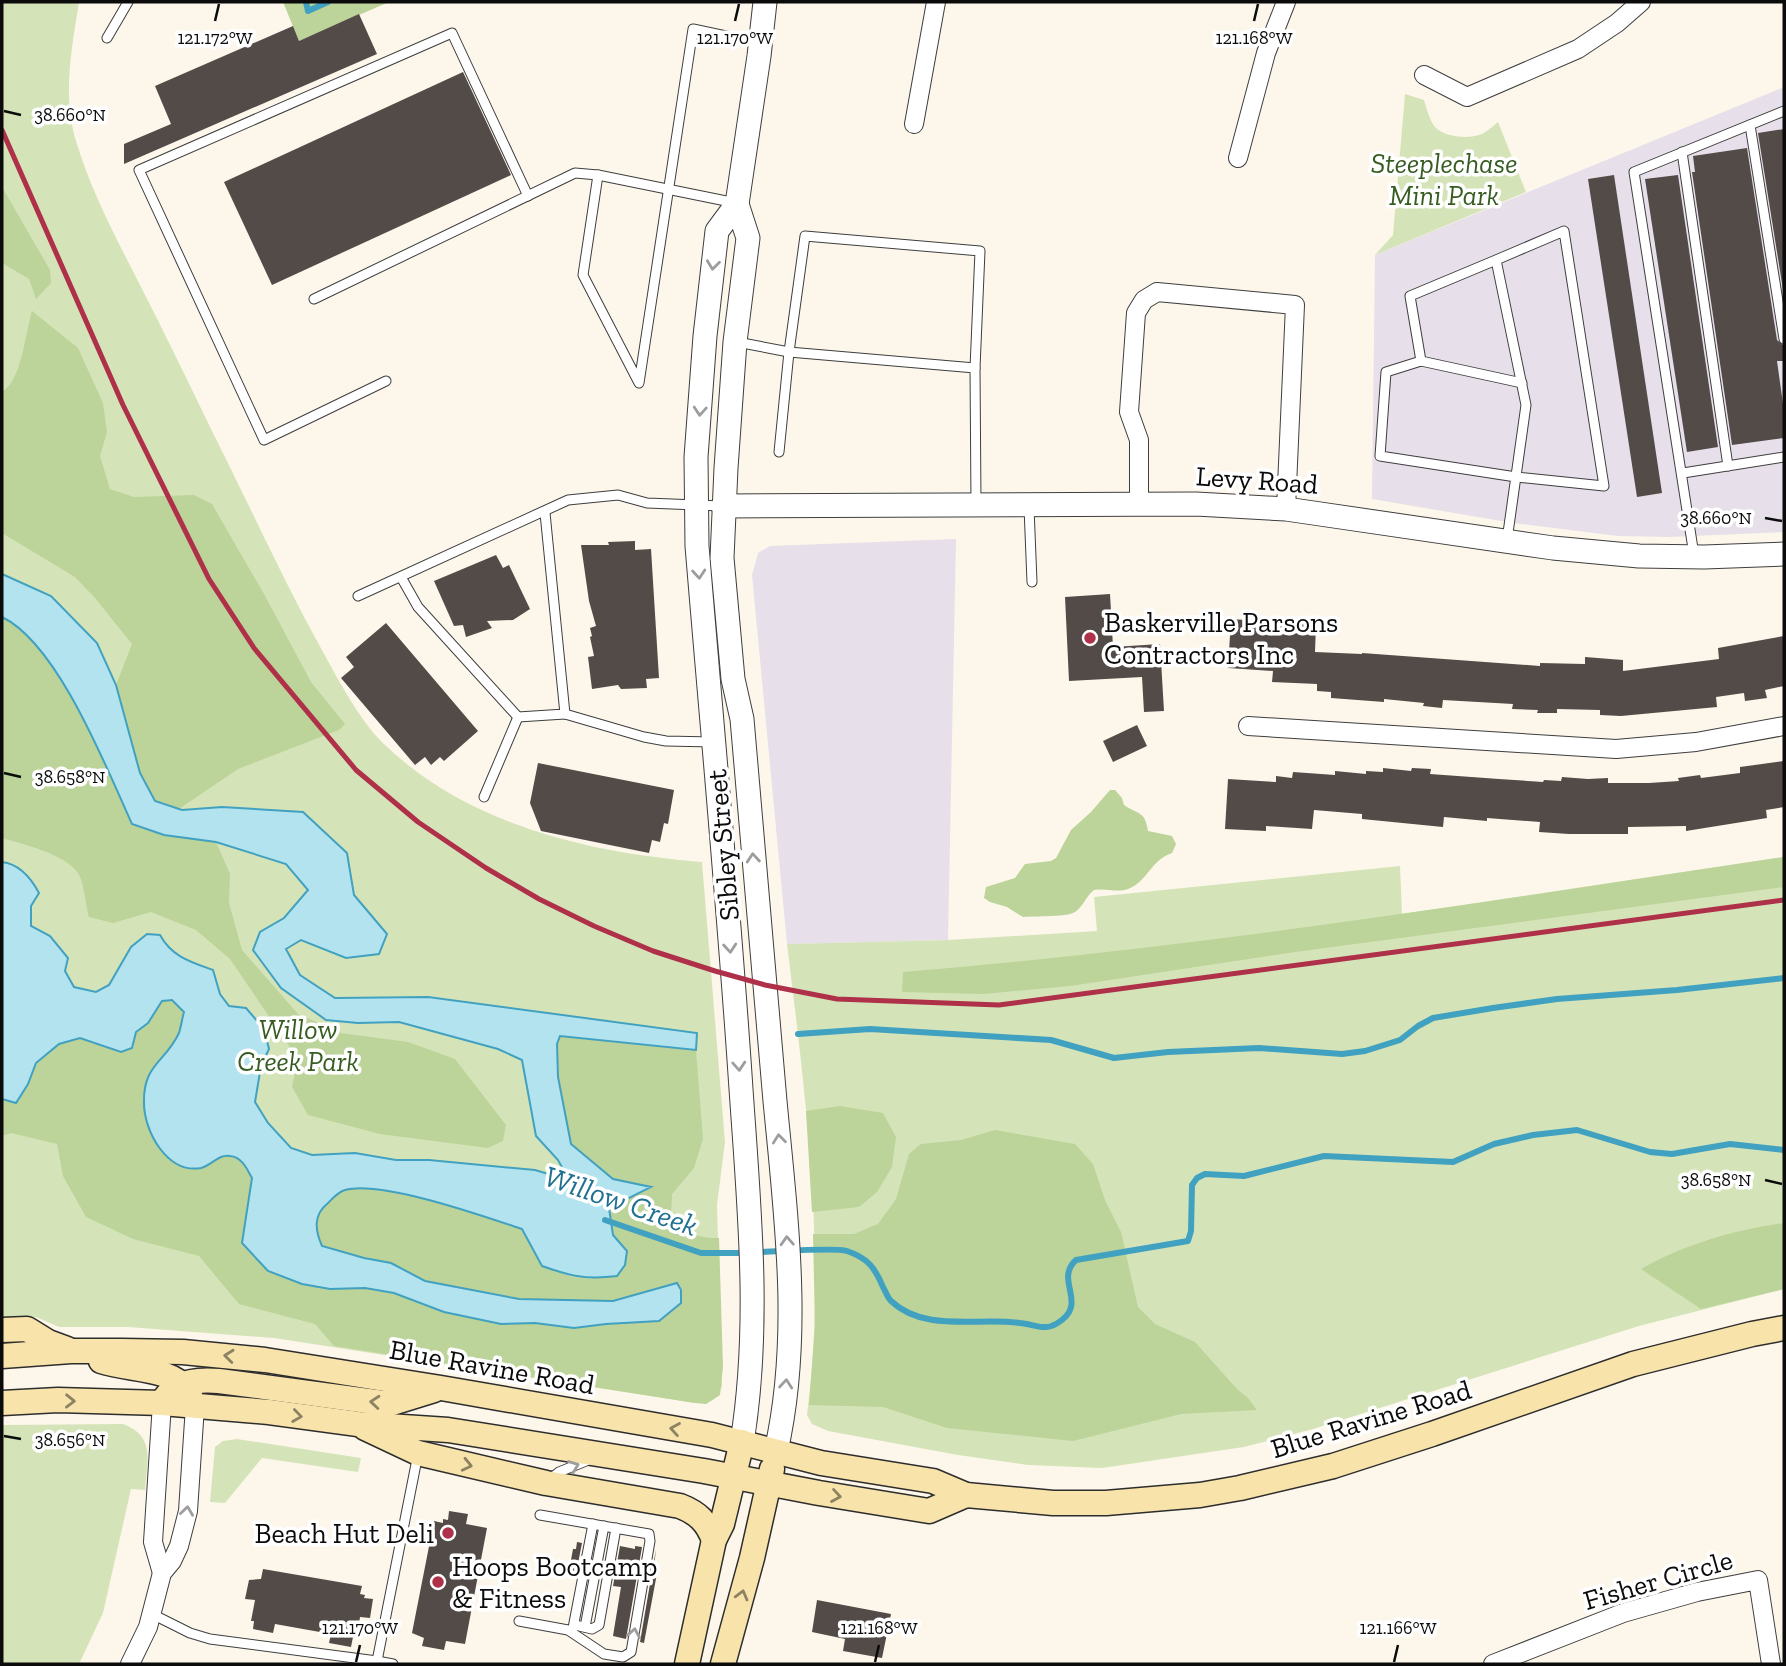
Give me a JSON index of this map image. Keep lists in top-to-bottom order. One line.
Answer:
{"streets":{"main road":["Sibley Street","Blue Ravine Road"],"street":["Levy Road","Fisher Circle"]},"crossings":[["Levy Road","Sibley Street"],["Sibley Street","Blue Ravine Road"]],"water":["Willow Creek"],"parks":["Steeplechase Mini Park","Willow Creek Park"],"places":["Baskerville Parsons Contractors Inc","Beach Hut Deli","Hoops Bootcamp & Fitness"],"coordinates":["121.172°W","121.170°W","121.168°W","38.660°N","38.658°N","38.656°N","121.166°W"]}
